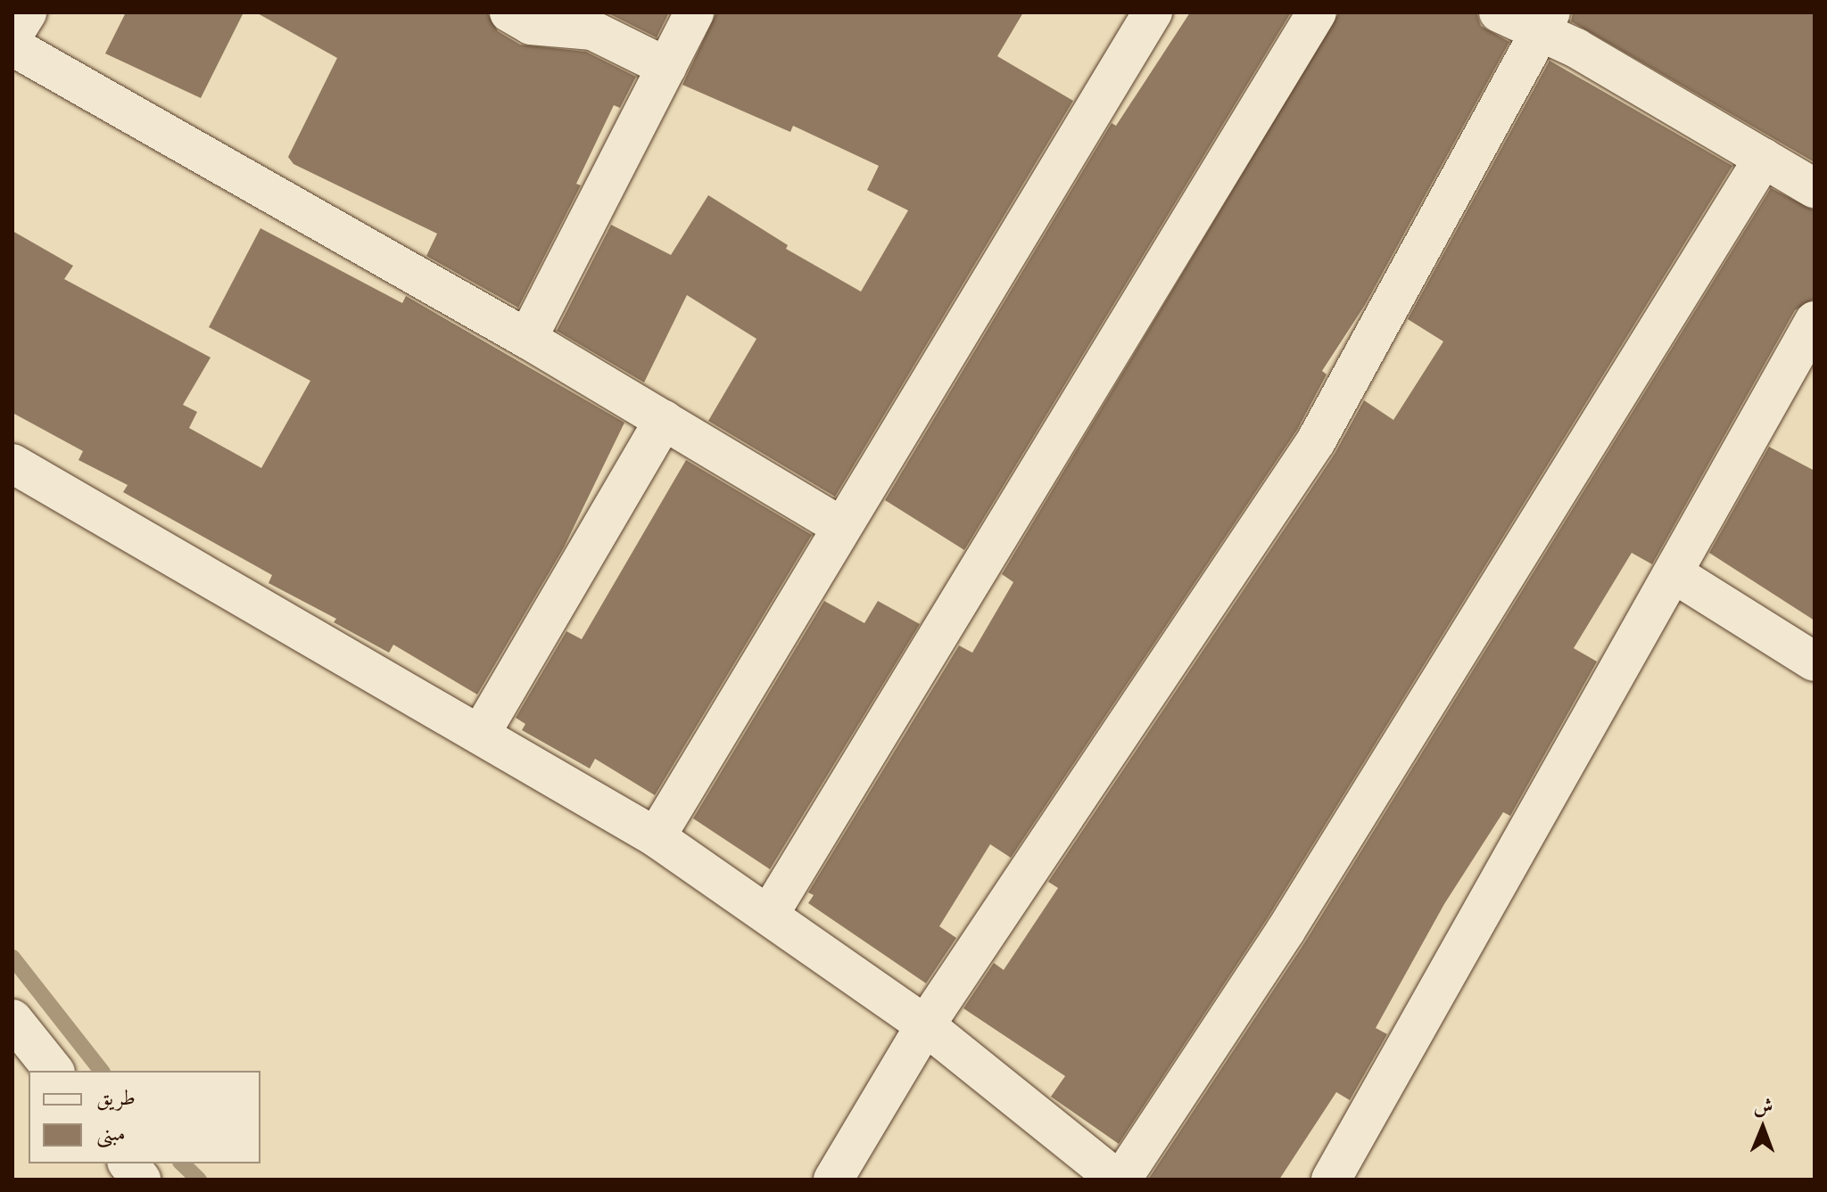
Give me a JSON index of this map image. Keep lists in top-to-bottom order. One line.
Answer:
{"legend":["طريق","مبنى"],"north":"top"}
